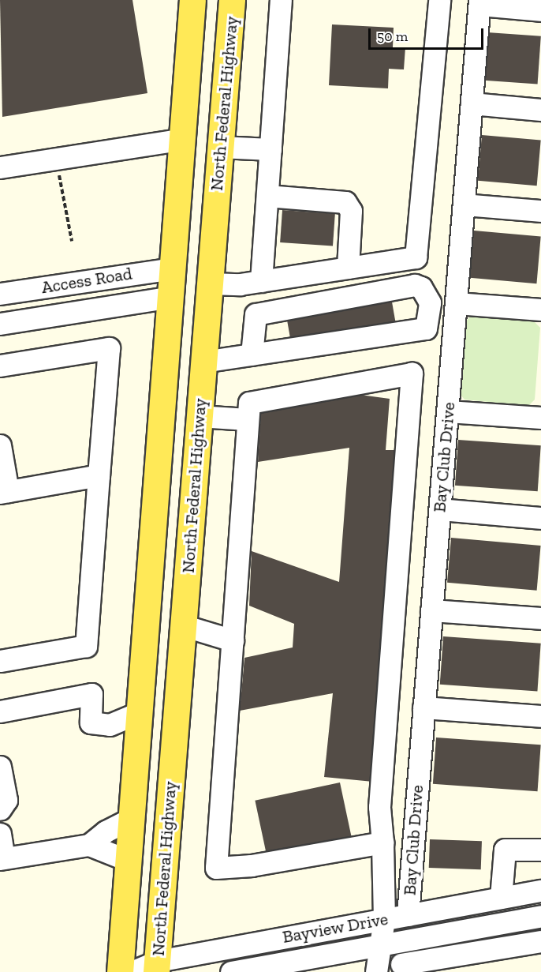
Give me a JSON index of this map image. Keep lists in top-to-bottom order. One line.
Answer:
{"streets":{"main road":["North Federal Highway"],"street":["Access Road","Bay Club Drive","Bayview Drive"]},"crossings":[["North Federal Highway","Access Road"],["North Federal Highway","Bayview Drive"],["Bay Club Drive","Bayview Drive"]],"scale_bar":"50 m"}
